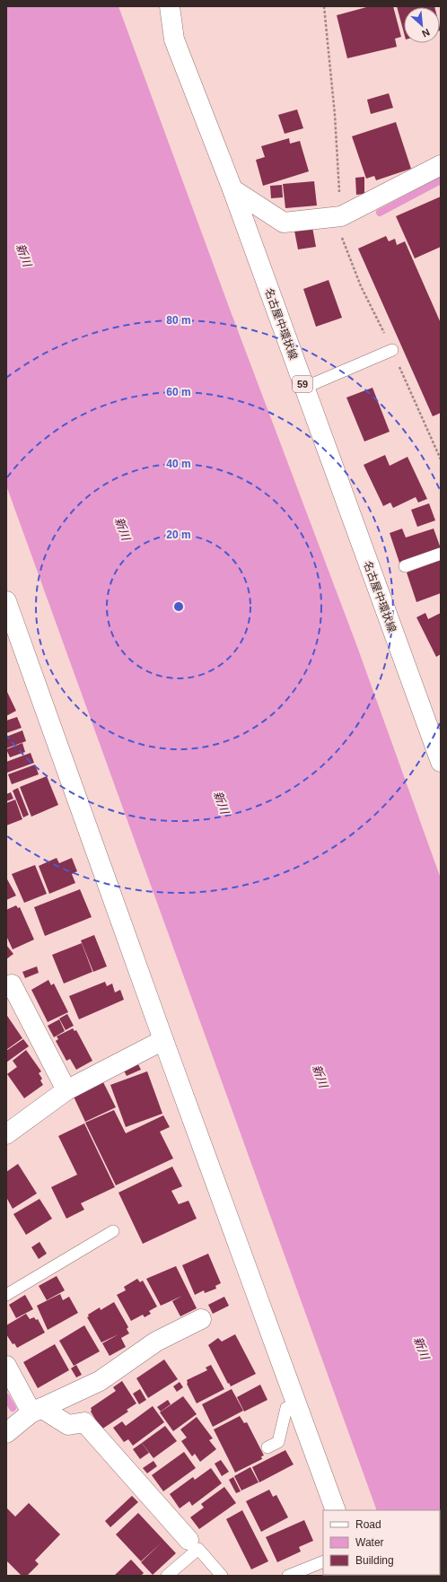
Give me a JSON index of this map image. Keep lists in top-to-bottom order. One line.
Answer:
{"streets":{"street":["名古屋中環状線","59"]},"water":["新川"],"legend":["Road","Water","Building"],"north":"bottom right","rings":["80 m","60 m","40 m","20 m"]}
